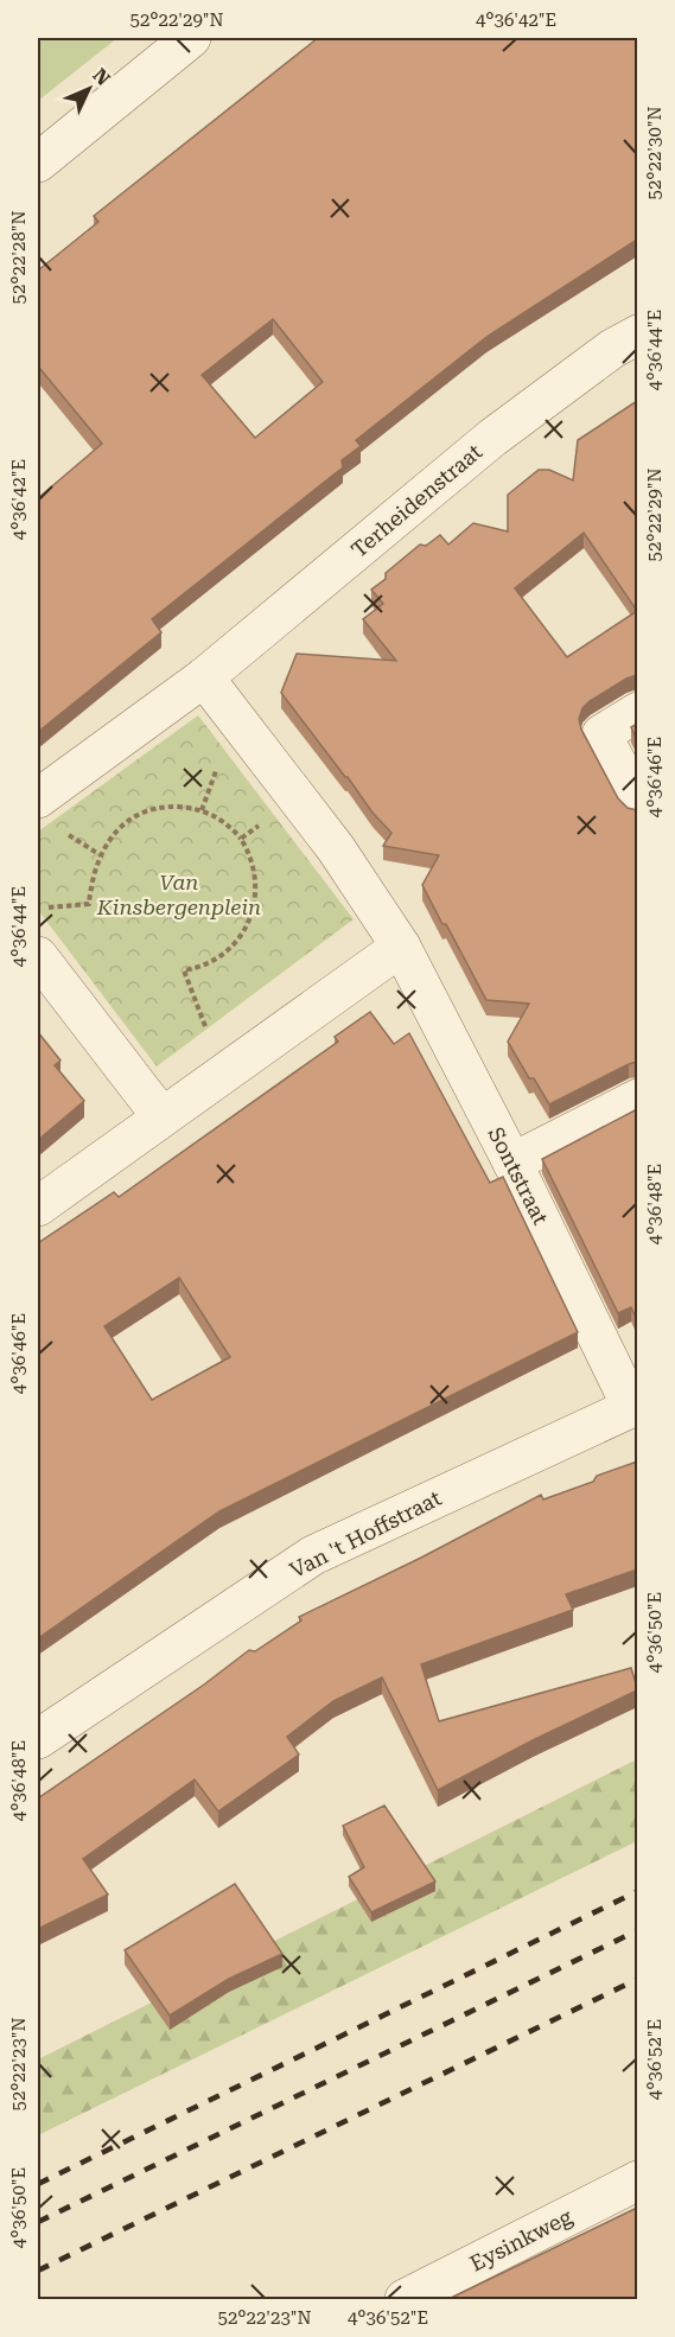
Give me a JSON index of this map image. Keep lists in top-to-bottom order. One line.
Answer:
{"streets":{"street":["Terheidenstraat","Sontstraat","Van 't Hoffstraat","Eysinkweg"]},"crossings":[["Sontstraat","Van 't Hoffstraat"]],"parks":["Van Kinsbergenplein"],"north":"top right","coordinates":["52°22'29\"N","4°36'42\"E","52°22'30\"N","52°22'28\"N","4°36'44\"E","4°36'46\"E","4°36'48\"E","4°36'50\"E","4°36'52\"E","52°22'23\"N"]}
